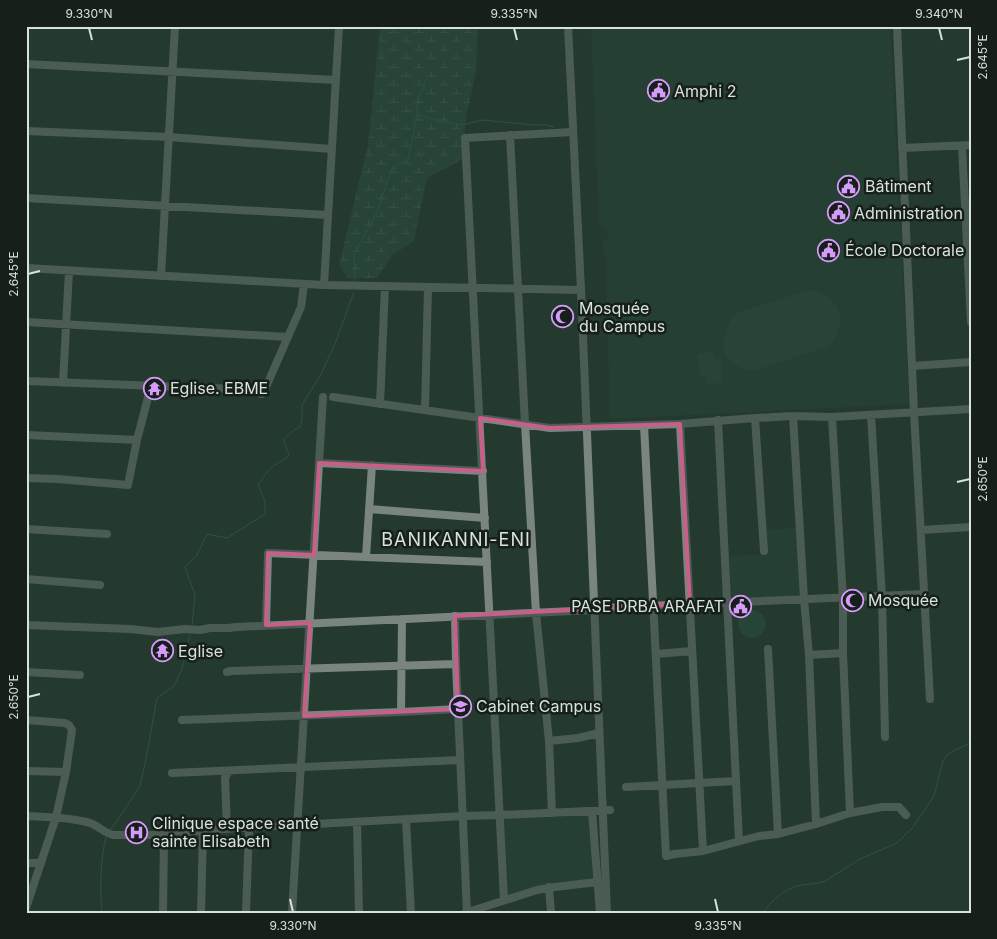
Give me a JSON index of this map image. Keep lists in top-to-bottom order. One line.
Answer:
{"districts":["BANIKANNI-ENI"],"places":{"public building":["Amphi 2","Bâtiment","Administration","École Doctorale","PASE DRBA ARAFAT"],"mosque":["Mosquée du Campus","Mosquée"],"temple":["Eglise. EBME","Eglise"],"school or university":["Cabinet Campus"],"hospital":["Clinique espace santé sainte Elisabeth"]},"coordinates":["9.330°N","9.335°N","9.340°N","2.645°E","2.650°E"]}
